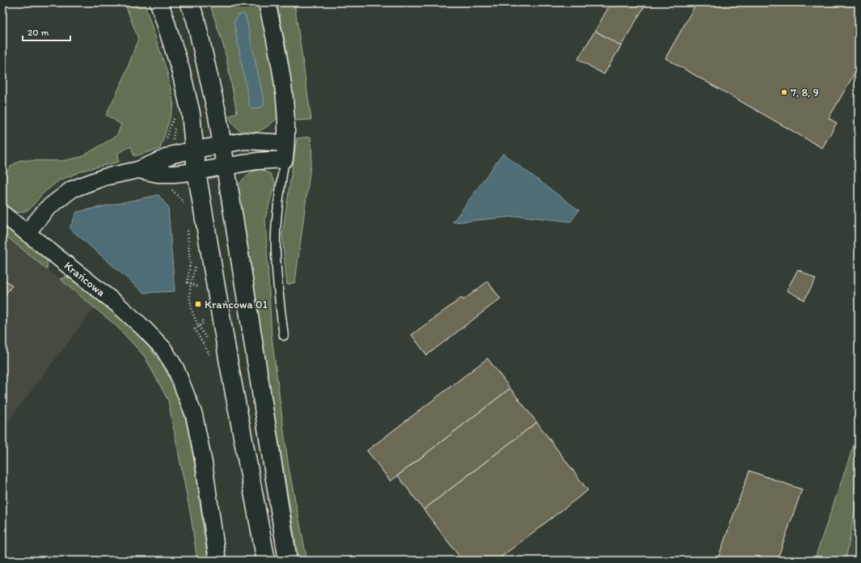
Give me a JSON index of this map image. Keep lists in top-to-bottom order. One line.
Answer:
{"streets":{"street":["Krańcowa"]},"places":{"other":["7, 8, 9"],"transit":["Krańcowa 01"]},"scale_bar":"20 m"}
